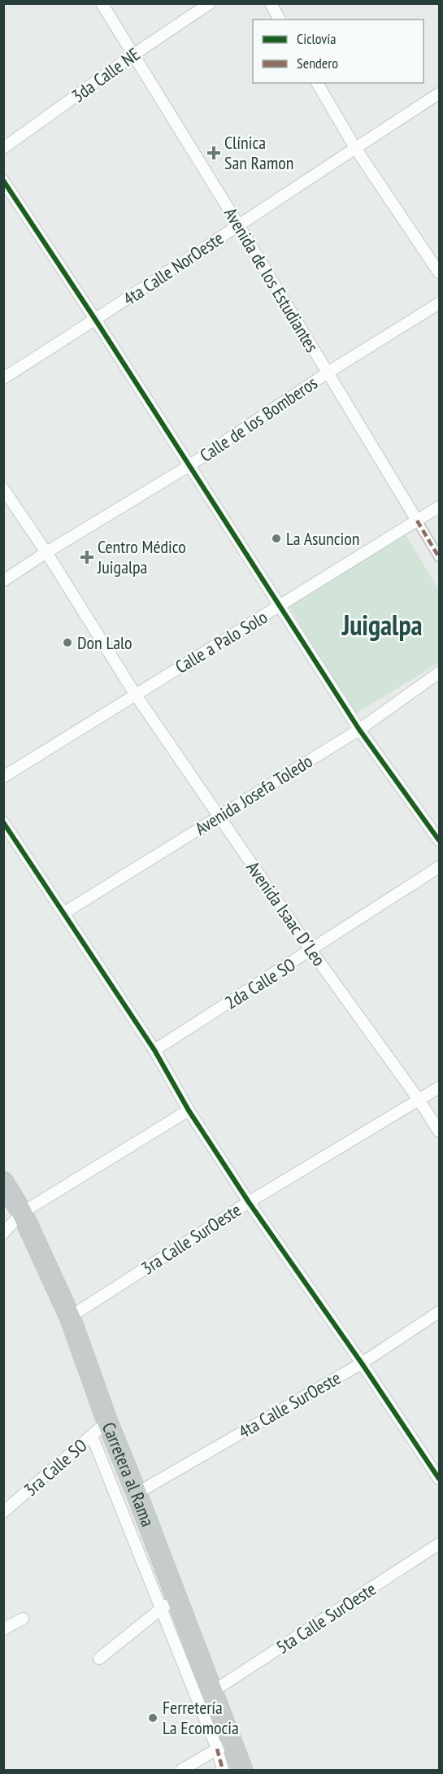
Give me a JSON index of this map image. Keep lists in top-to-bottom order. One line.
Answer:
{"streets":{"highway":["Carretera al Rama"],"street":["3da Calle NE","4ta Calle NorOeste","Avenida de los Estudiantes","Calle de los Bomberos","Calle a Palo Solo","Avenida Josefa Toledo","Avenida Isaac D´Leo","2da Calle SO","3ra Calle SurOeste","4ta Calle SurOeste","3ra Calle SO","5ta Calle SurOeste"]},"crossings":[["3da Calle NE","Avenida de los Estudiantes"],["4ta Calle NorOeste","Avenida de los Estudiantes"],["Avenida de los Estudiantes","Calle de los Bomberos"],["Avenida de los Estudiantes","Calle a Palo Solo"],["Calle de los Bomberos","Avenida Isaac D´Leo"],["Calle a Palo Solo","Avenida Isaac D´Leo"],["Avenida Josefa Toledo","Avenida Isaac D´Leo"],["Avenida Isaac D´Leo","2da Calle SO"],["Avenida Isaac D´Leo","3ra Calle SurOeste"],["3ra Calle SurOeste","Carretera al Rama"],["4ta Calle SurOeste","Carretera al Rama"],["3ra Calle SO","Carretera al Rama"],["Carretera al Rama","5ta Calle SurOeste"]],"districts":["Juigalpa"],"places":{"health":["Clínica San Ramon","Centro Médico Juigalpa"],"other":["La Asuncion","Don Lalo","Ferretería La Ecomocia"]},"legend":["Ciclovía","Sendero"]}
